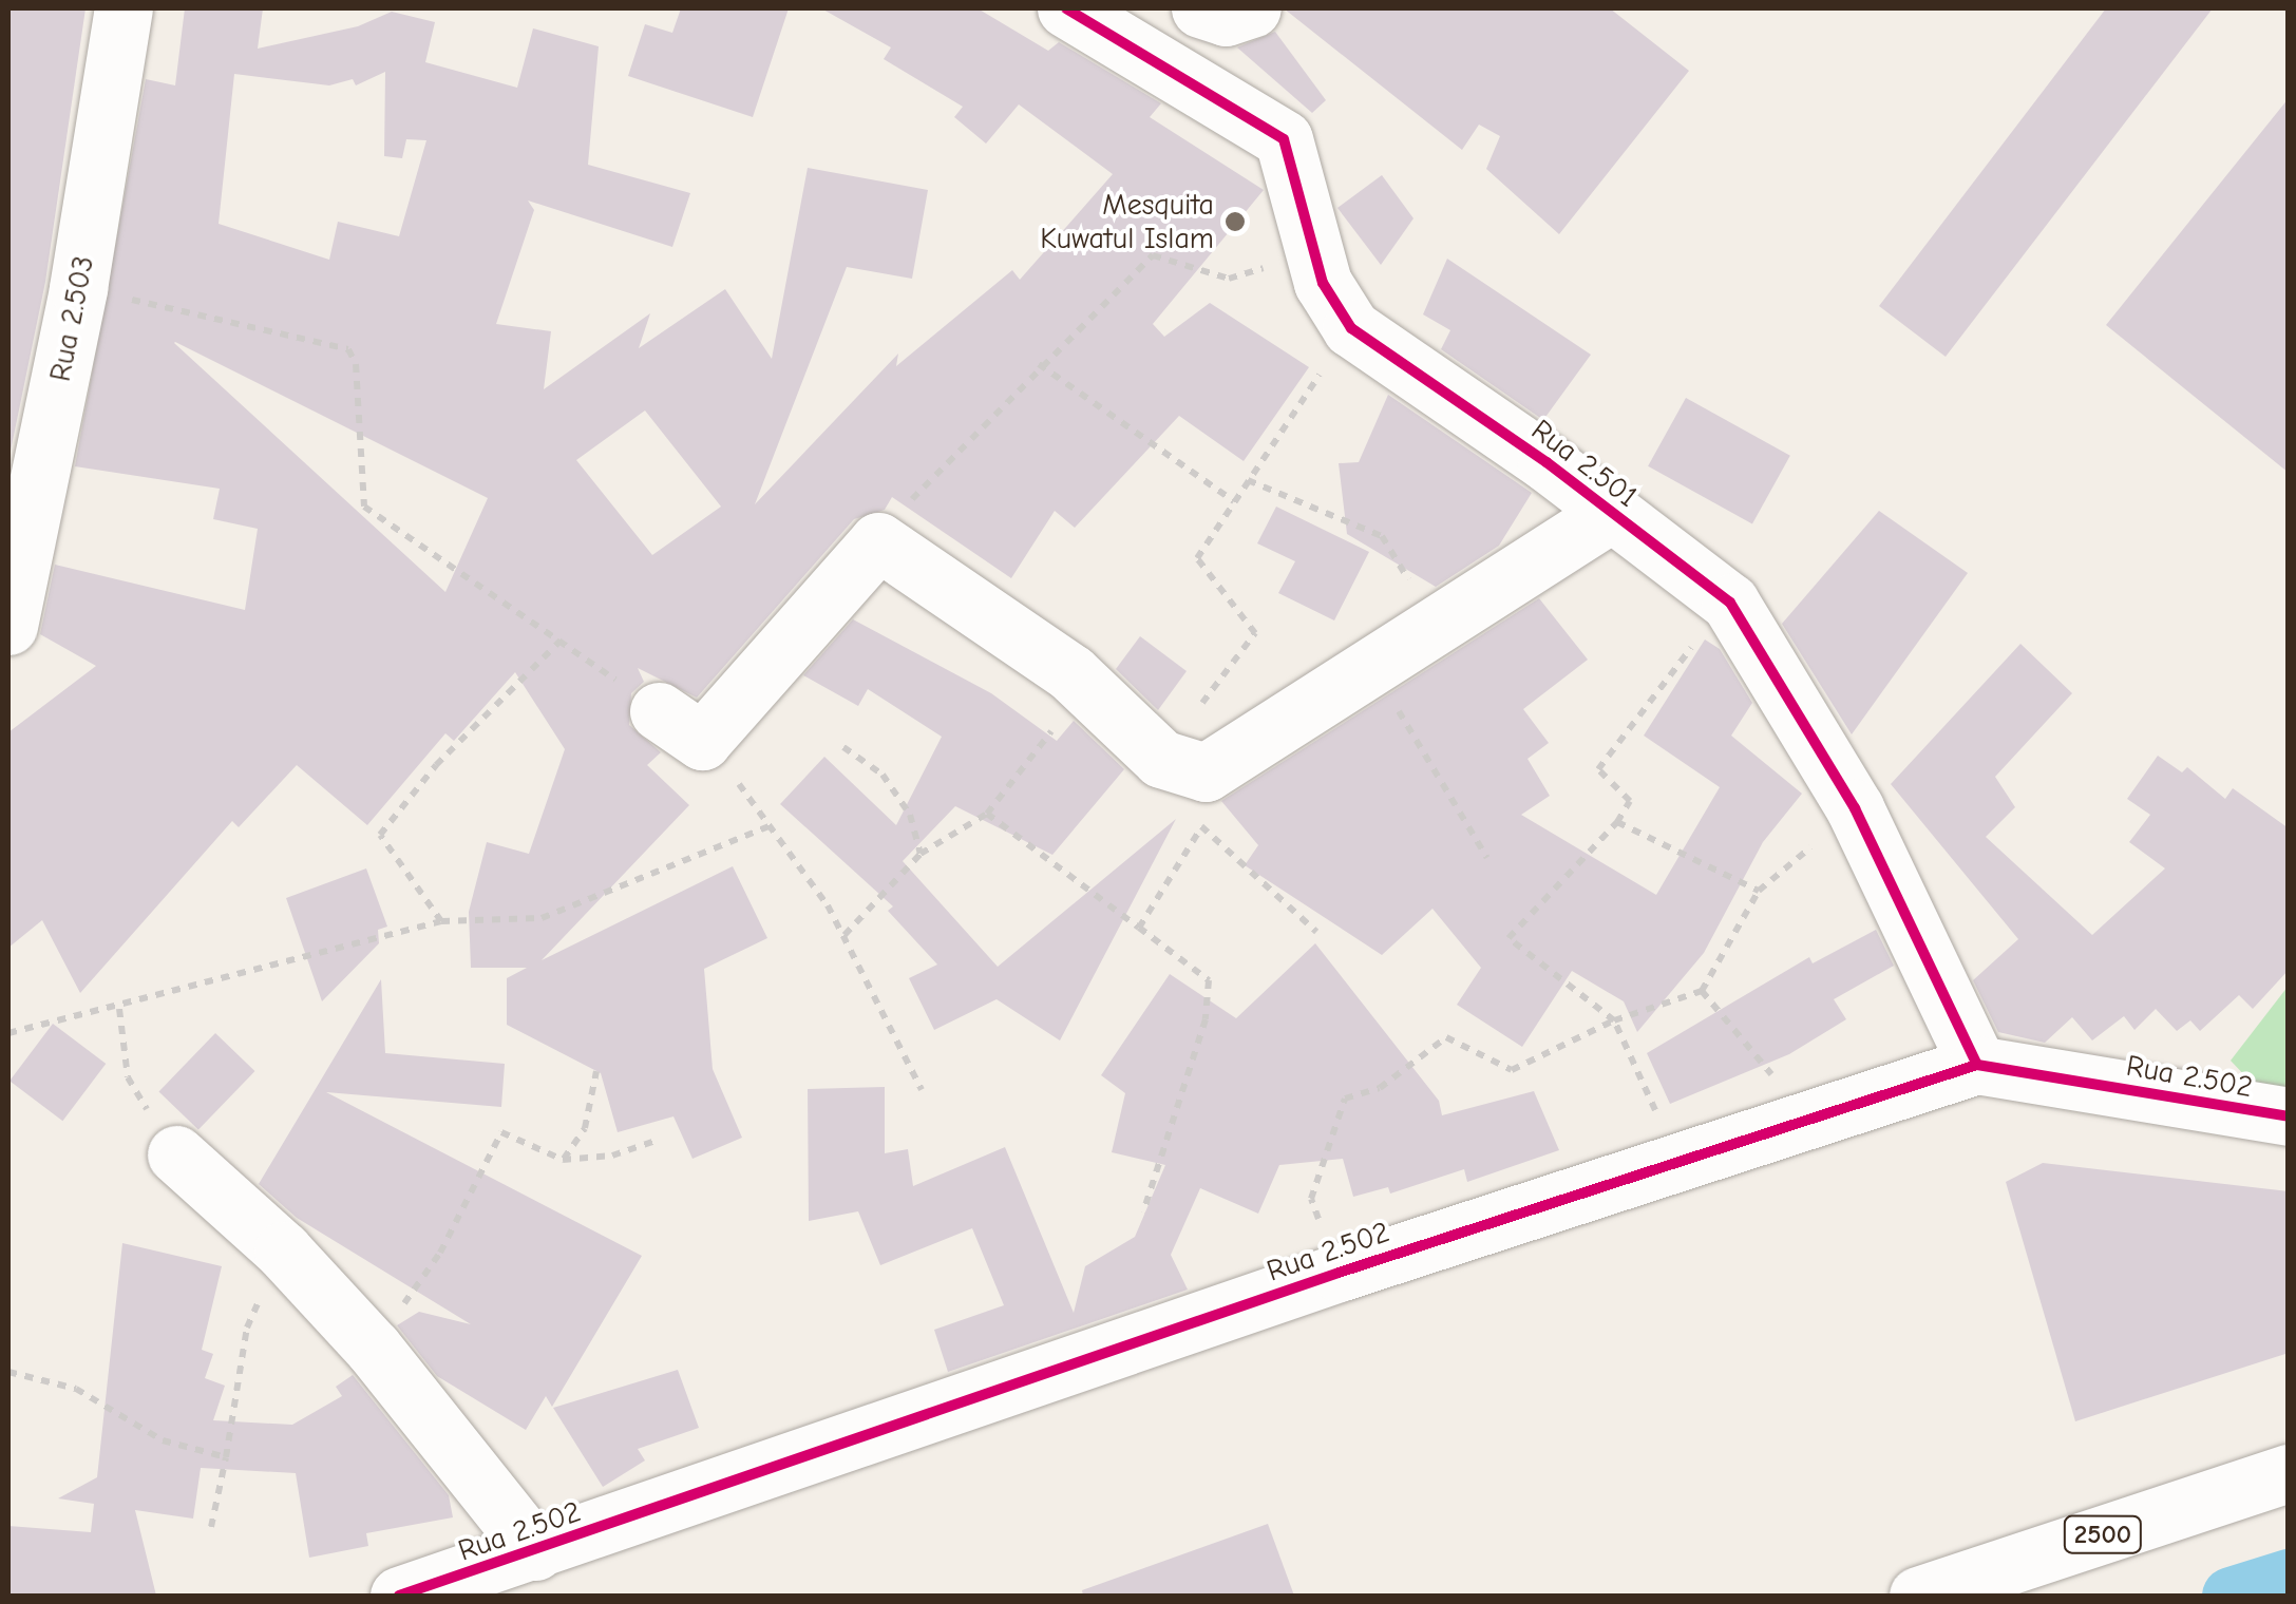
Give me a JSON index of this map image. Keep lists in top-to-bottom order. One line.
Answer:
{"streets":{"street":["Rua 2.503","Rua 2.501","Rua 2.502","2500"]},"crossings":[["Rua 2.501","Rua 2.502"]],"places":["Mesquita Kuwatul Islam"]}
